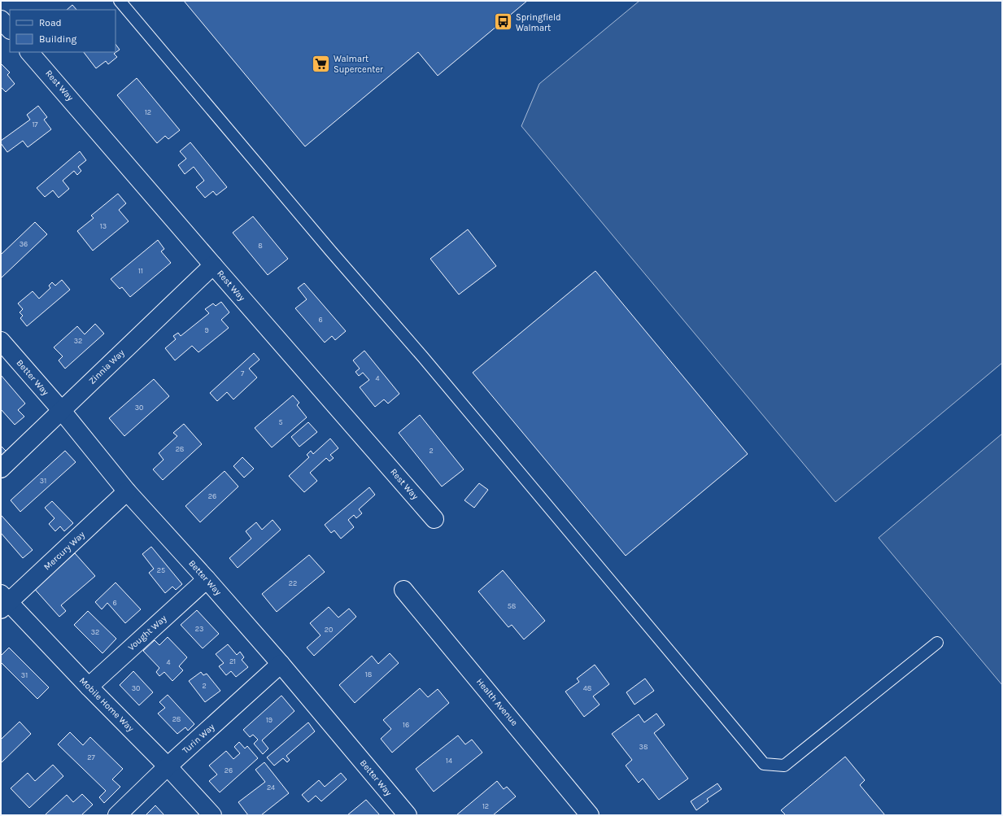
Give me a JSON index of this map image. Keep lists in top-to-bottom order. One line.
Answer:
{"streets":{"street":["Rest Way","Zinnia Way","Better Way","Mercury Way","Vought Way","Health Avenue","Mobile Home Way","Turin Way"]},"crossings":[["Rest Way","Zinnia Way"],["Zinnia Way","Better Way"],["Better Way","Mercury Way"],["Better Way","Vought Way"],["Better Way","Turin Way"],["Mercury Way","Mobile Home Way"],["Vought Way","Mobile Home Way"],["Mobile Home Way","Turin Way"]],"places":{"bus stop":["Springfield Walmart"],"supermarket":["Walmart Supercenter"]},"house_numbers":["12","17","13","36","8","11","6","9","32","7","4","30","5","28","2","31","26","25","22","6","58","23","20","32","21","4","18","31","2","30","48","28","19","16","38","27","14","26","24","12"],"legend":["Road","Building"]}
